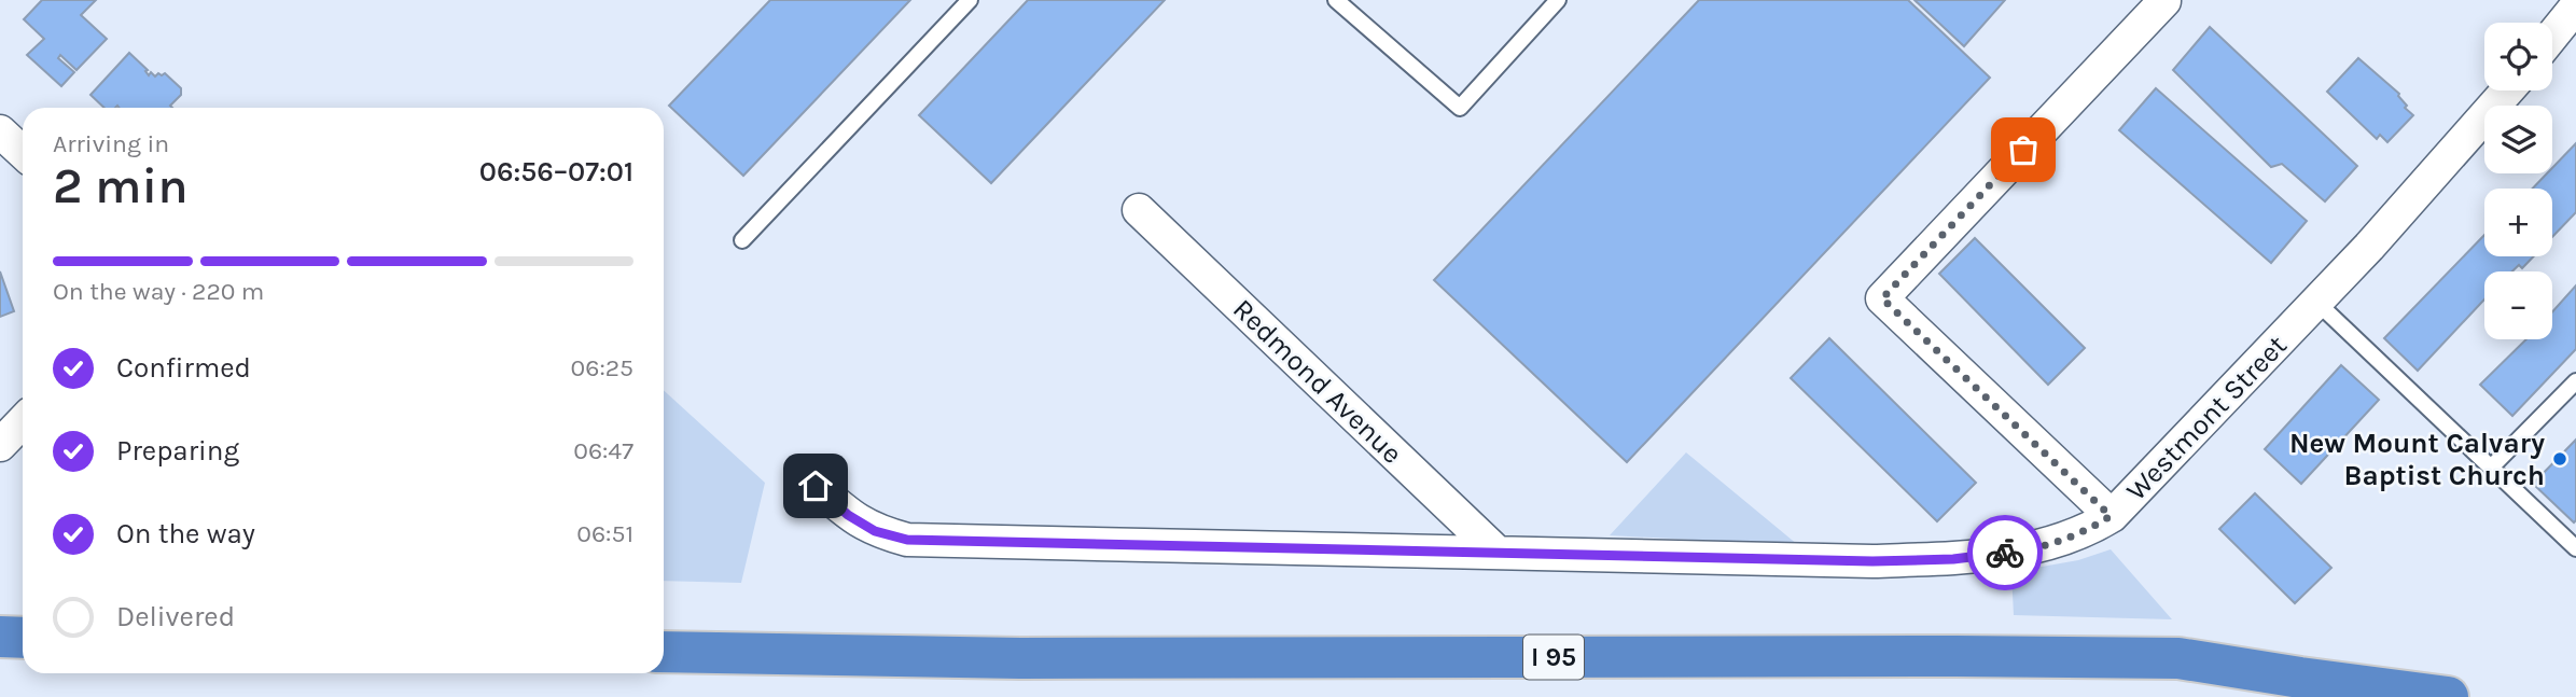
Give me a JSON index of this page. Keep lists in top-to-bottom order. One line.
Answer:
{"streets":{"highway":["I 95"],"street":["Redmond Avenue","Westmont Street"]},"crossings":[["Redmond Avenue","Westmont Street"]],"places":["New Mount Calvary Baptist Church"],"page":{"map_buttons":["+","−"],"heading":["2 min","Arriving in","06:56–07:01"],"bar":"On the way · 220 m","list":[["Confirmed","06:25"],["Preparing","06:47"],["On the way","06:51"],"Delivered"]}}
